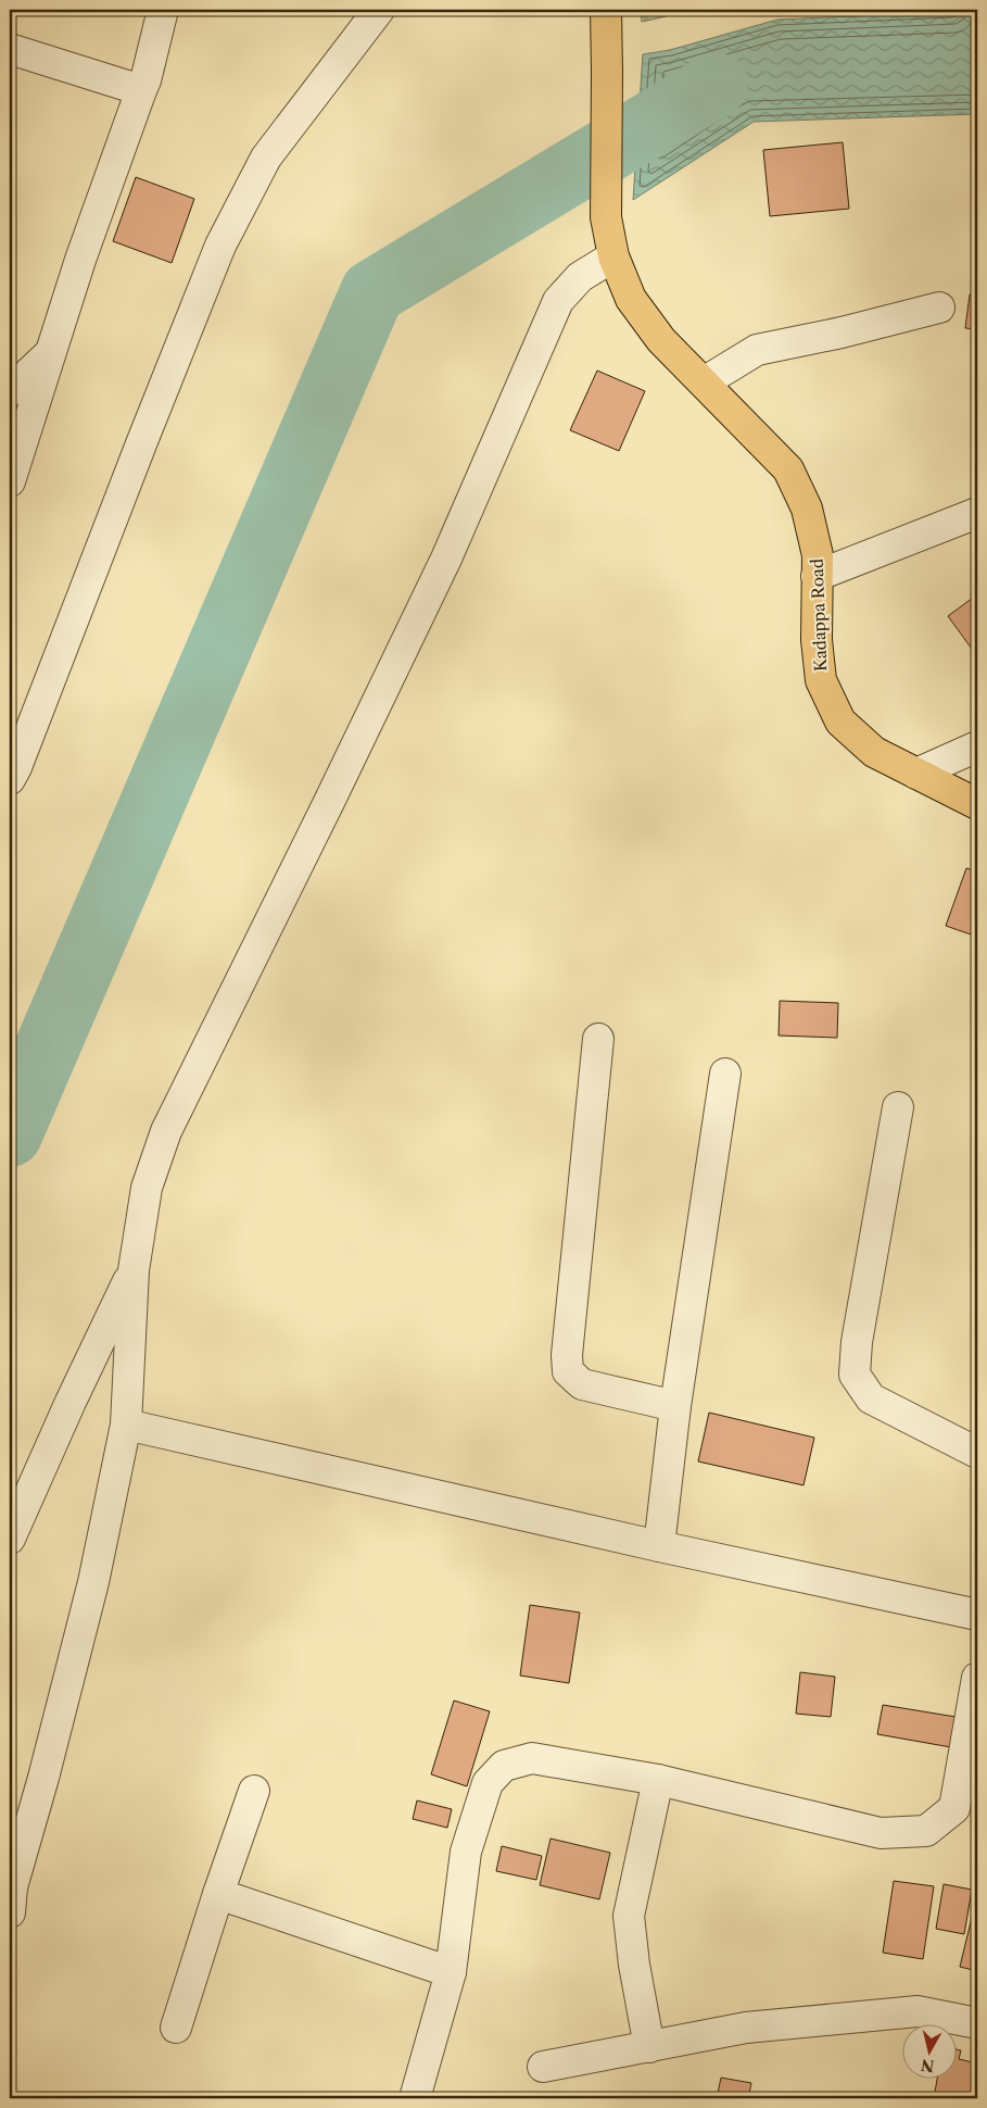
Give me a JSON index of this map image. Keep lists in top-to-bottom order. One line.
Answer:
{"streets":{"main road":["Kadappa Road"]},"north":"bottom"}
